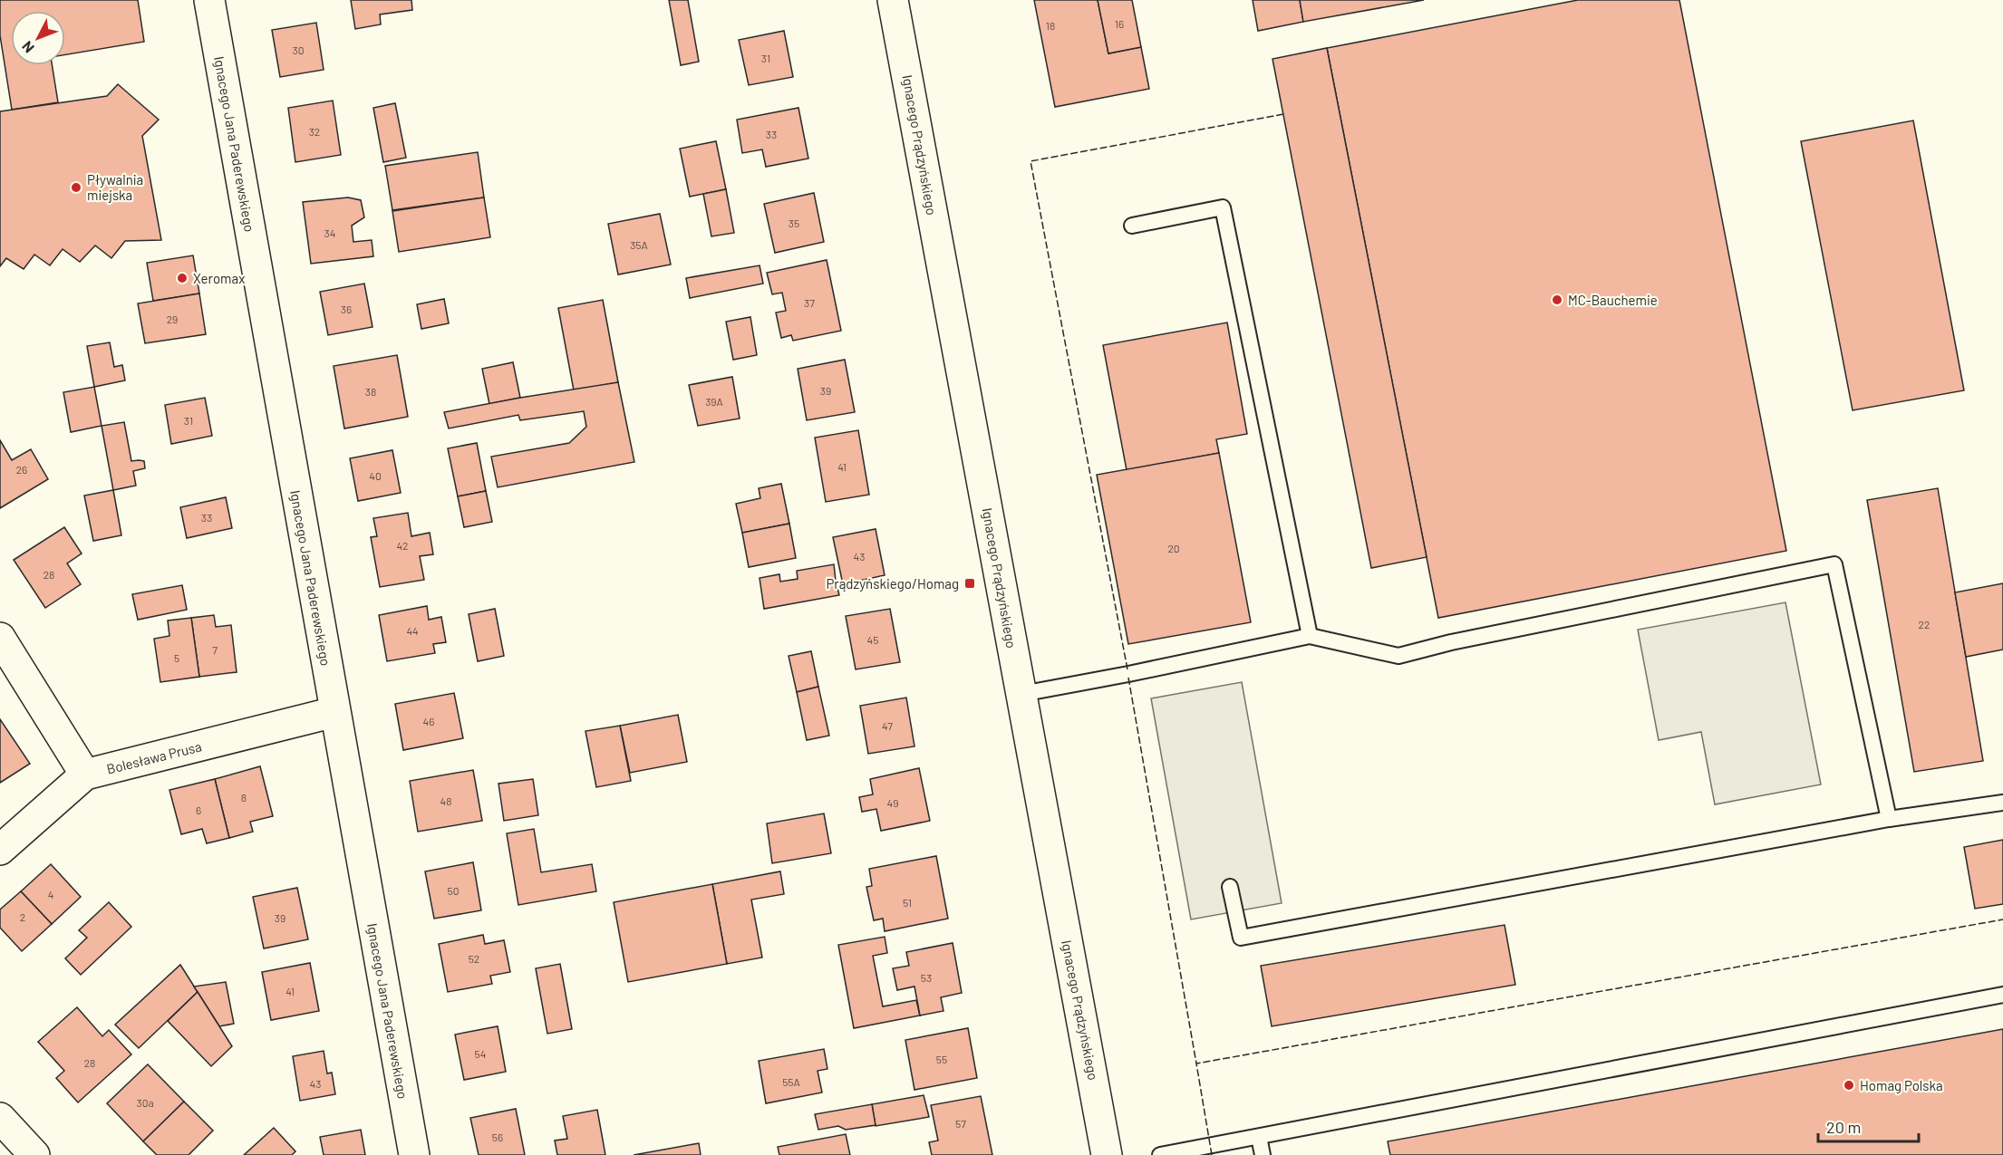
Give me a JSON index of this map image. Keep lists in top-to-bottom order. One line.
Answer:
{"streets":{"street":["Ignacego Jana Paderewskiego","Ignacego Prądzyńskiego","Bolesława Prusa"]},"crossings":[["Ignacego Jana Paderewskiego","Bolesława Prusa"]],"places":{"other":["Pływalnia miejska","Xeromax","MC-Bauchemie","Homag Polska"],"transit":["Prądzyńskiego/Homag"]},"house_numbers":["16","18","30","31","32","33","35","34","35A","37","36","29","39","38","39A","31","41","26","40","33","42","20","43","28","22","44","45","7","5","46","47","8","48","49","6","50","4","51","2","39","52","53","41","54","55","28","55A","43","30a","57","56"],"scale_bar":"20 m","north":"bottom left"}
